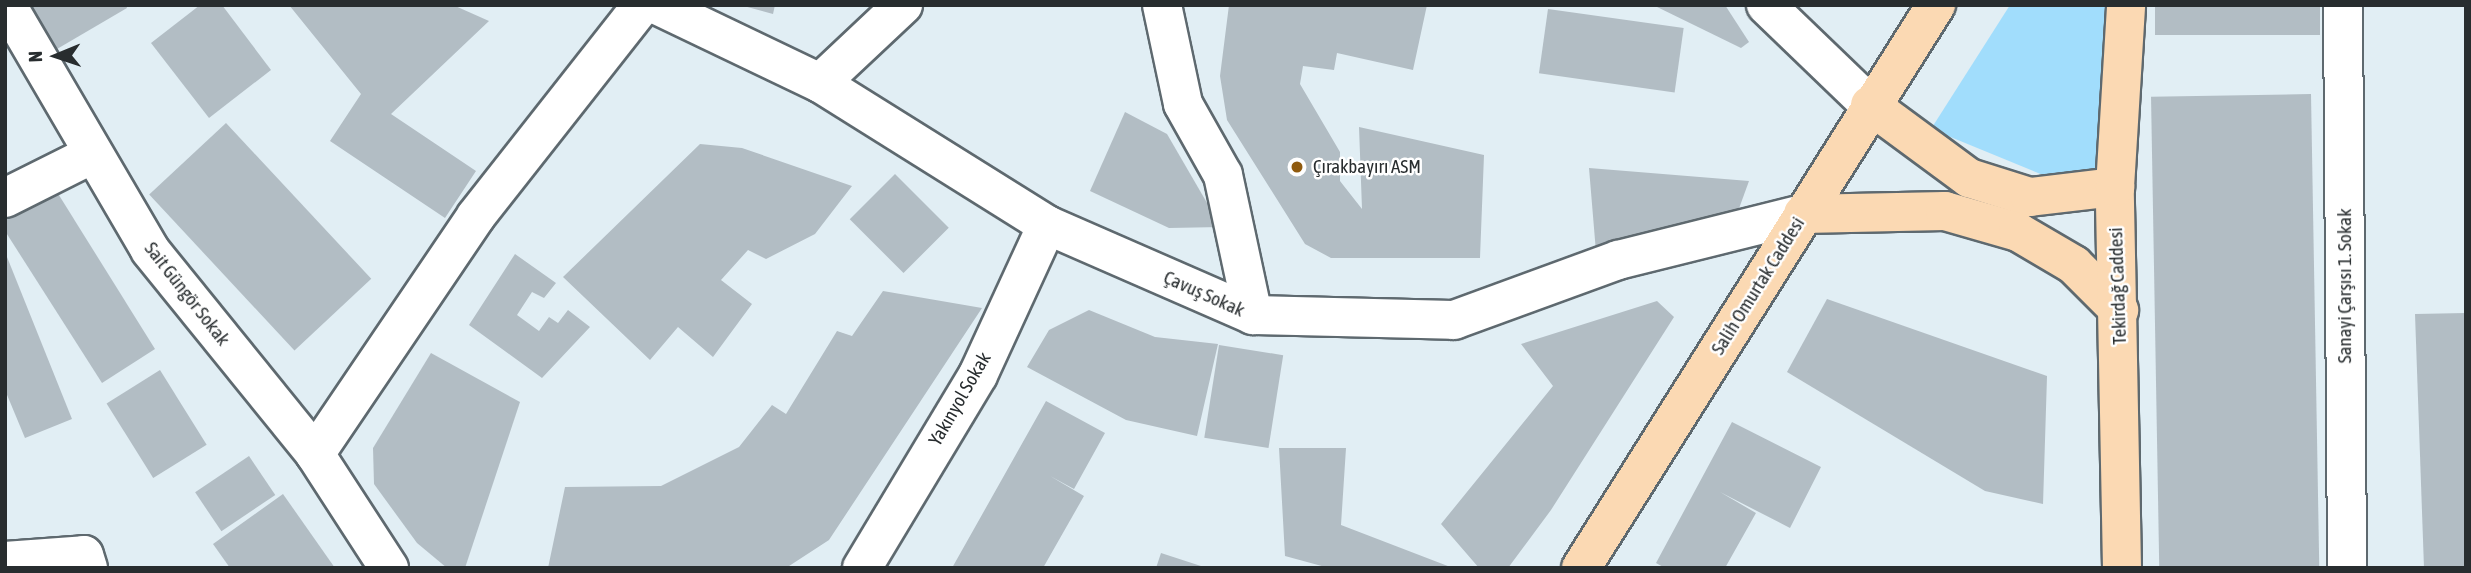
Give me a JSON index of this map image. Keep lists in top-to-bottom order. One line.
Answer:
{"streets":{"main road":["Salih Omurtak Caddesi","Tekirdağ Caddesi"],"street":["Sanayi Çarşısı 1. Sokak","Sait Güngör Sokak","Çavuş Sokak","Yakınyol Sokak"]},"crossings":[["Salih Omurtak Caddesi","Çavuş Sokak"],["Çavuş Sokak","Yakınyol Sokak"]],"places":["Çırakbayırı ASM"],"north":"left"}
